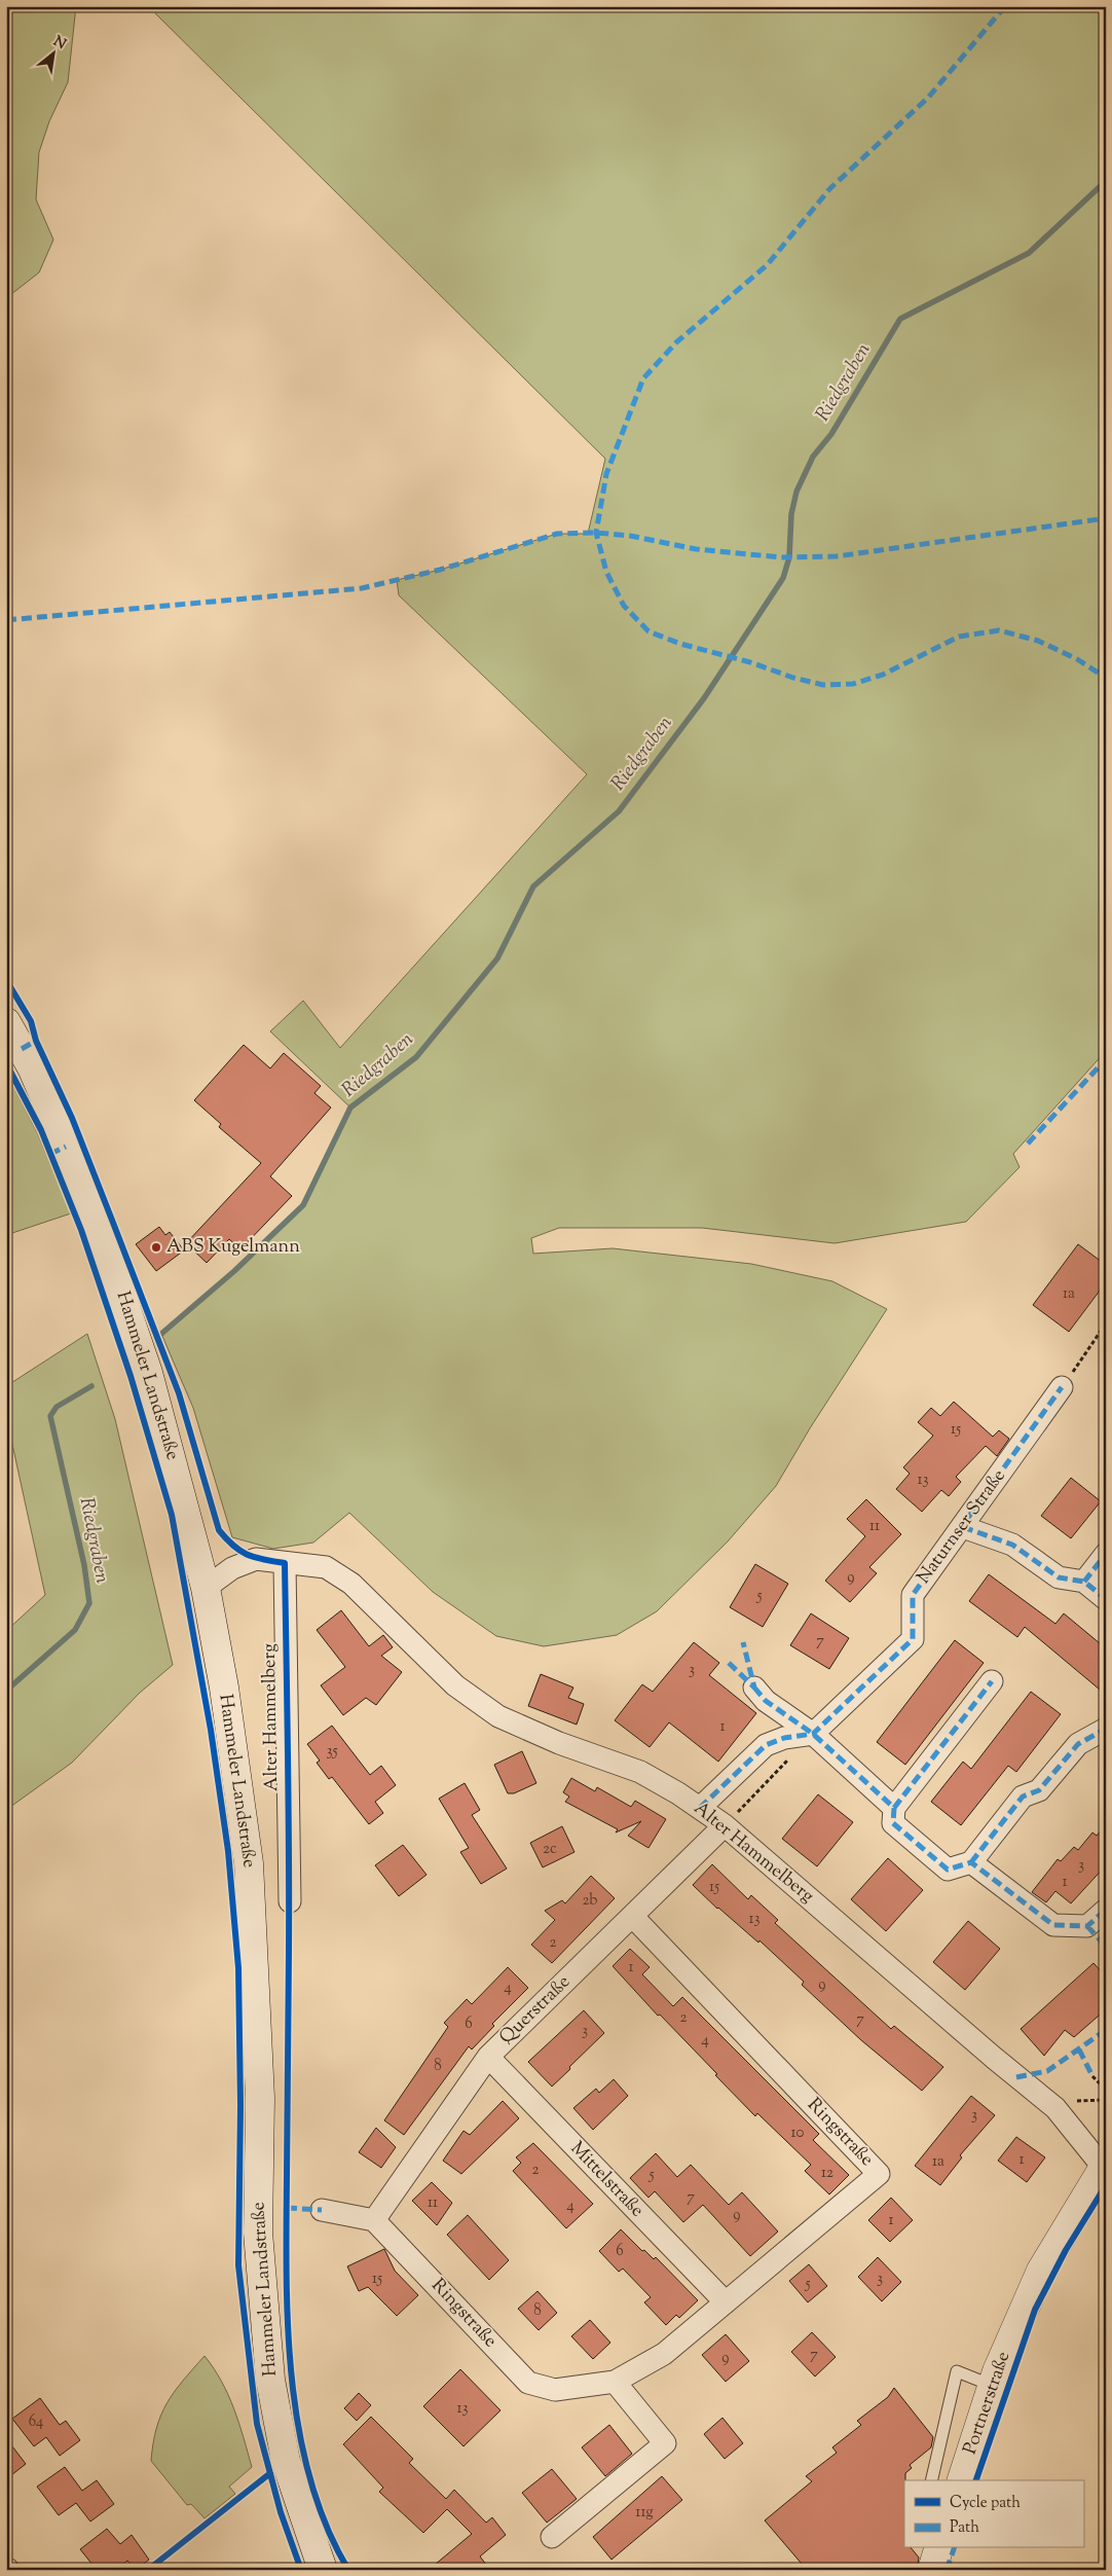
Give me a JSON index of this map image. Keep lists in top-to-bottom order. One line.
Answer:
{"streets":{"main road":["Hammeler Landstraße","Portnerstraße"],"street":["Naturnser Straße","Alter Hammelberg","Querstraße","Ringstraße","Mittelstraße"]},"crossings":[["Hammeler Landstraße","Alter Hammelberg"],["Alter Hammelberg","Querstraße"],["Alter Hammelberg","Portnerstraße"],["Querstraße","Ringstraße"],["Querstraße","Mittelstraße"],["Ringstraße","Mittelstraße"]],"water":["Riedgraben"],"places":["ABS Kugelmann"],"house_numbers":["1a","15","13","11","9","5","7","3","1","35","2c","3","1","15","2b","13","2","1","9","4","2","7","6","3","4","8","3","10","1","1a","2","12","5","7","11","4","9","1","6","15","3","5","8","7","9","13","64","11g"],"legend":["Cycle path","Path"],"north":"top right"}
